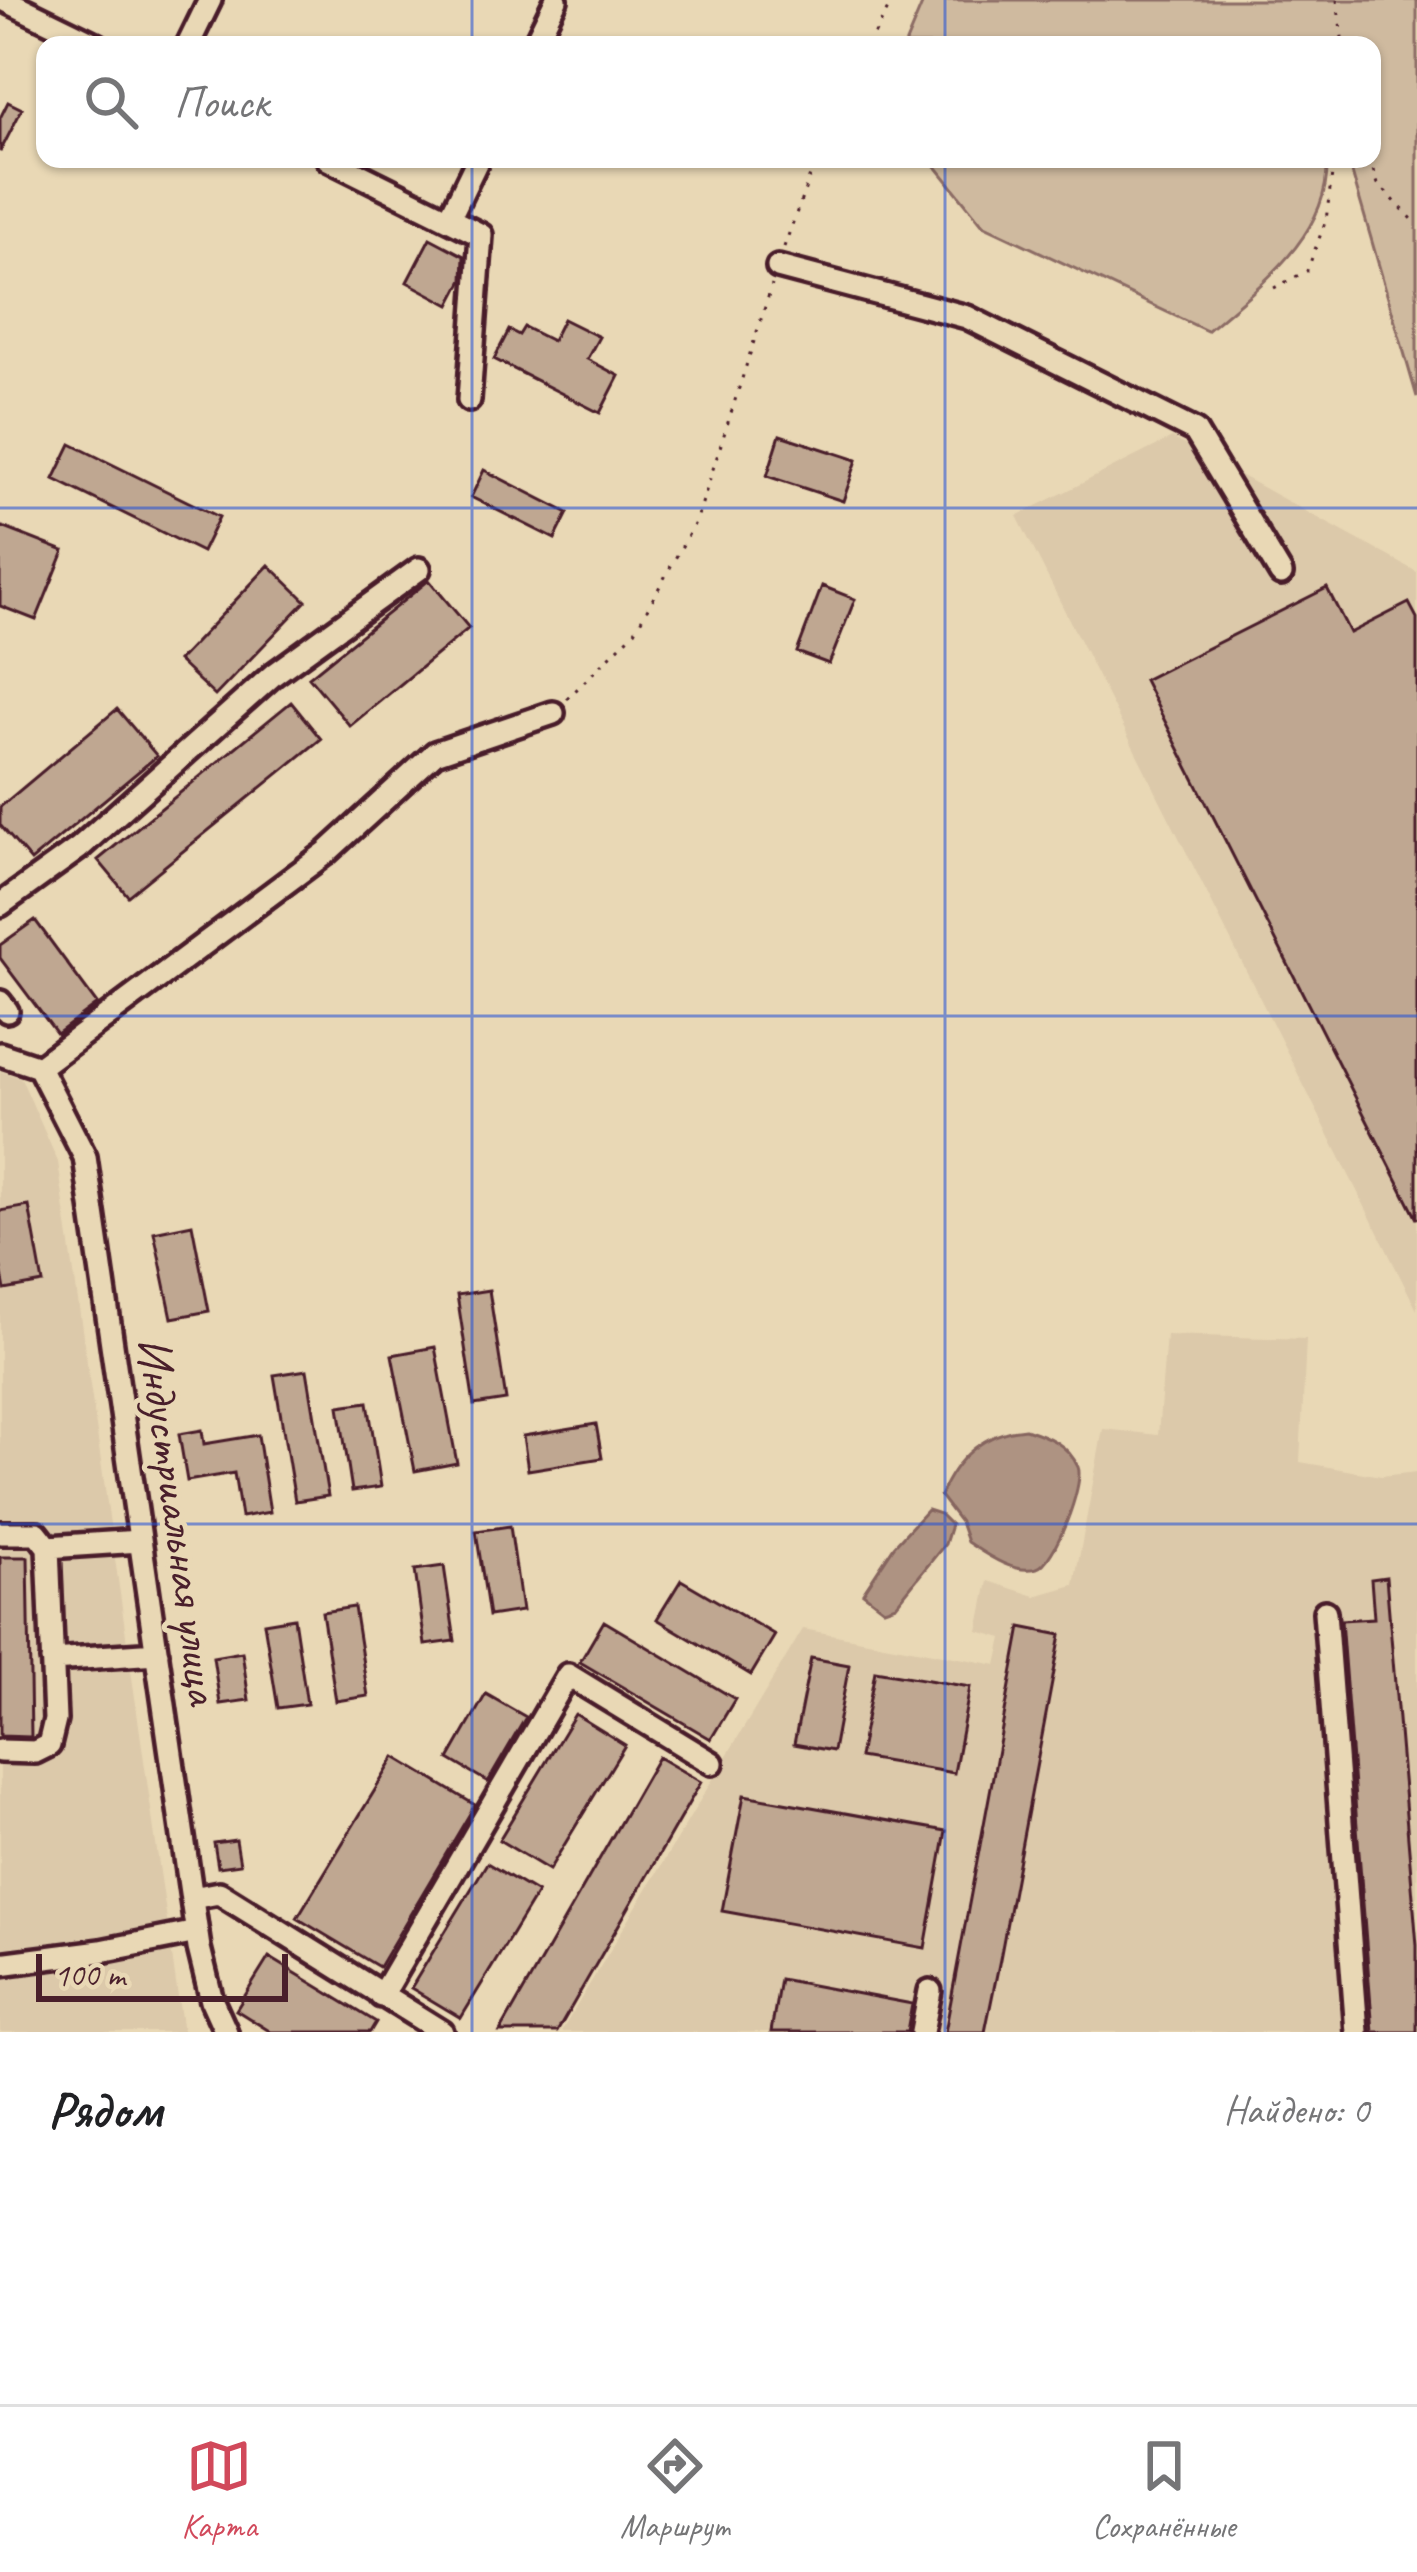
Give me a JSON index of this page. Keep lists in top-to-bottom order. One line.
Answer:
{"streets":{"street":["Индустриальная улица"]},"scale_bar":"100 m","page":{"search":"Поиск","scale":"100 m","heading":["Рядом","Найдено: 0"],"nav":["Карта","Маршрут","Сохранённые"]}}
